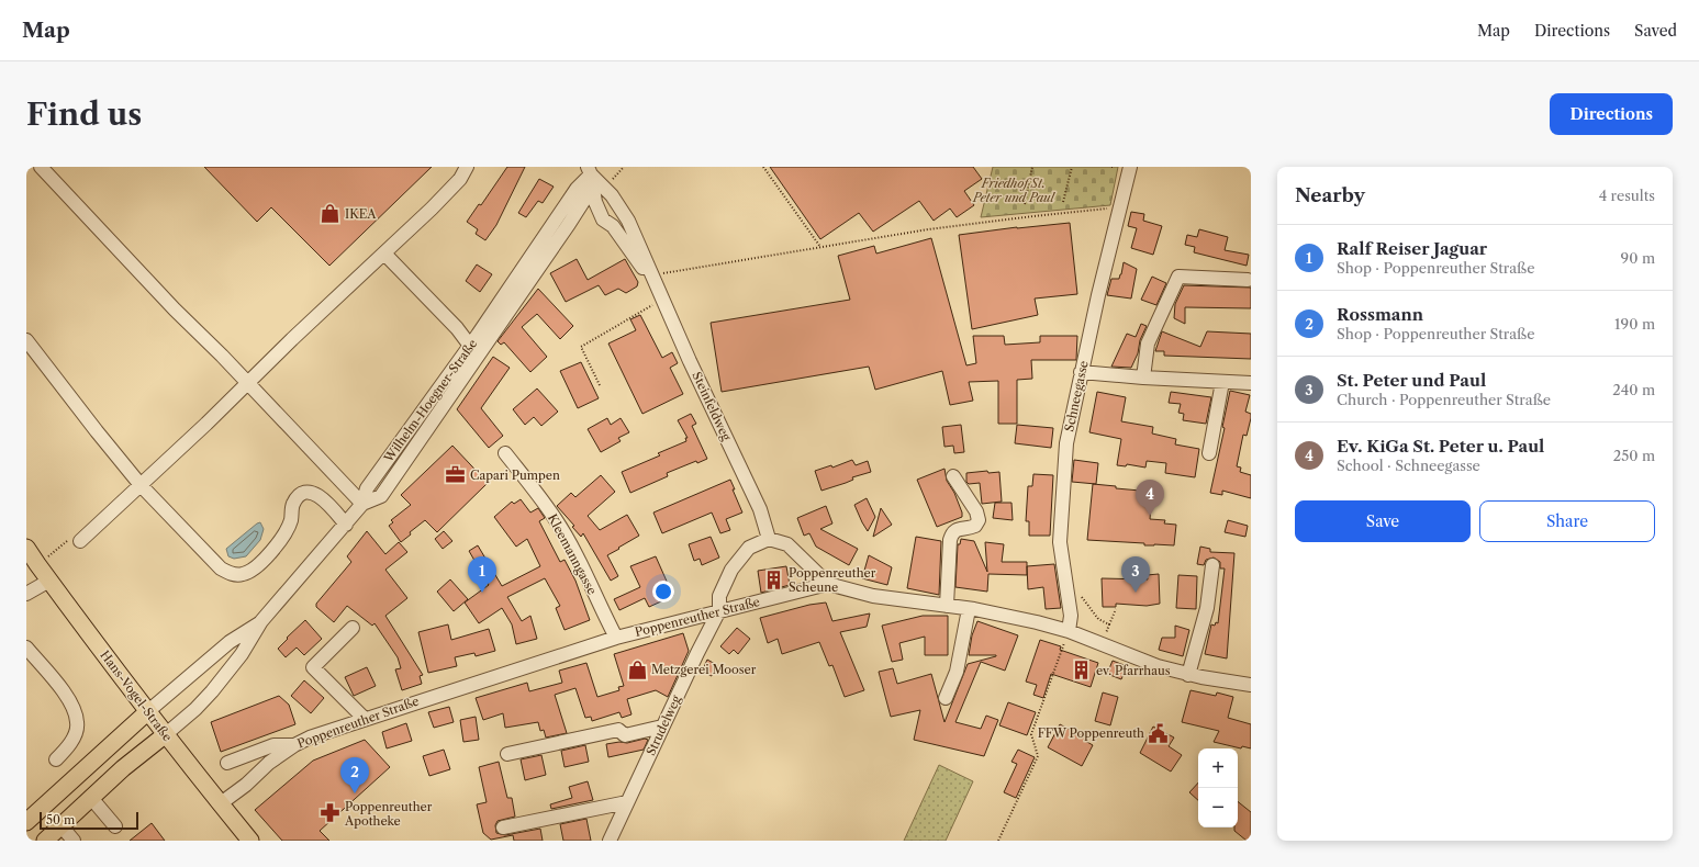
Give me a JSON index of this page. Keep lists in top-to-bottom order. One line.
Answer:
{"streets":{"main road":["Hans-Vogel-Straße"],"street":["Schneegasse","Wilhelm-Hoegner-Straße","Steinfeldweg","Kleemanngasse","Poppenreuther Straße","Strudelweg"]},"crossings":[["Schneegasse","Poppenreuther Straße"],["Wilhelm-Hoegner-Straße","Steinfeldweg"],["Wilhelm-Hoegner-Straße","Hans-Vogel-Straße"],["Kleemanngasse","Poppenreuther Straße"],["Poppenreuther Straße","Hans-Vogel-Straße"],["Poppenreuther Straße","Strudelweg"]],"parks":["Friedhof St. Peter und Paul"],"places":{"shop":["IKEA","Metzgerei Mooser"],"office":["Capari Pumpen"],"building":["Poppenreuther Scheune","ev. Pfarrhaus"],"public building":["FFW Poppenreuth"],"pharmacy":["Poppenreuther Apotheke"]},"scale_bar":"50 m","page":{"header":"Map","nav":["Map","Directions","Saved"],"buttons":["Directions",["Save","Share"]],"title":"Find us","heading":["Nearby","4 results"],"list":[{"mark":"1","name":"Ralf Reiser Jaguar","note":"Shop · Poppenreuther Straße","value":"90 m"},{"mark":"2","name":"Rossmann","note":"Shop · Poppenreuther Straße","value":"190 m"},{"mark":"3","name":"St. Peter und Paul","note":"Church · Poppenreuther Straße","value":"240 m"},{"mark":"4","name":"Ev. KiGa St. Peter u. Paul","note":"School · Schneegasse","value":"250 m"}],"pins":["4","1","3","2"],"map_buttons":["+","−"],"scale":"50 m"}}
